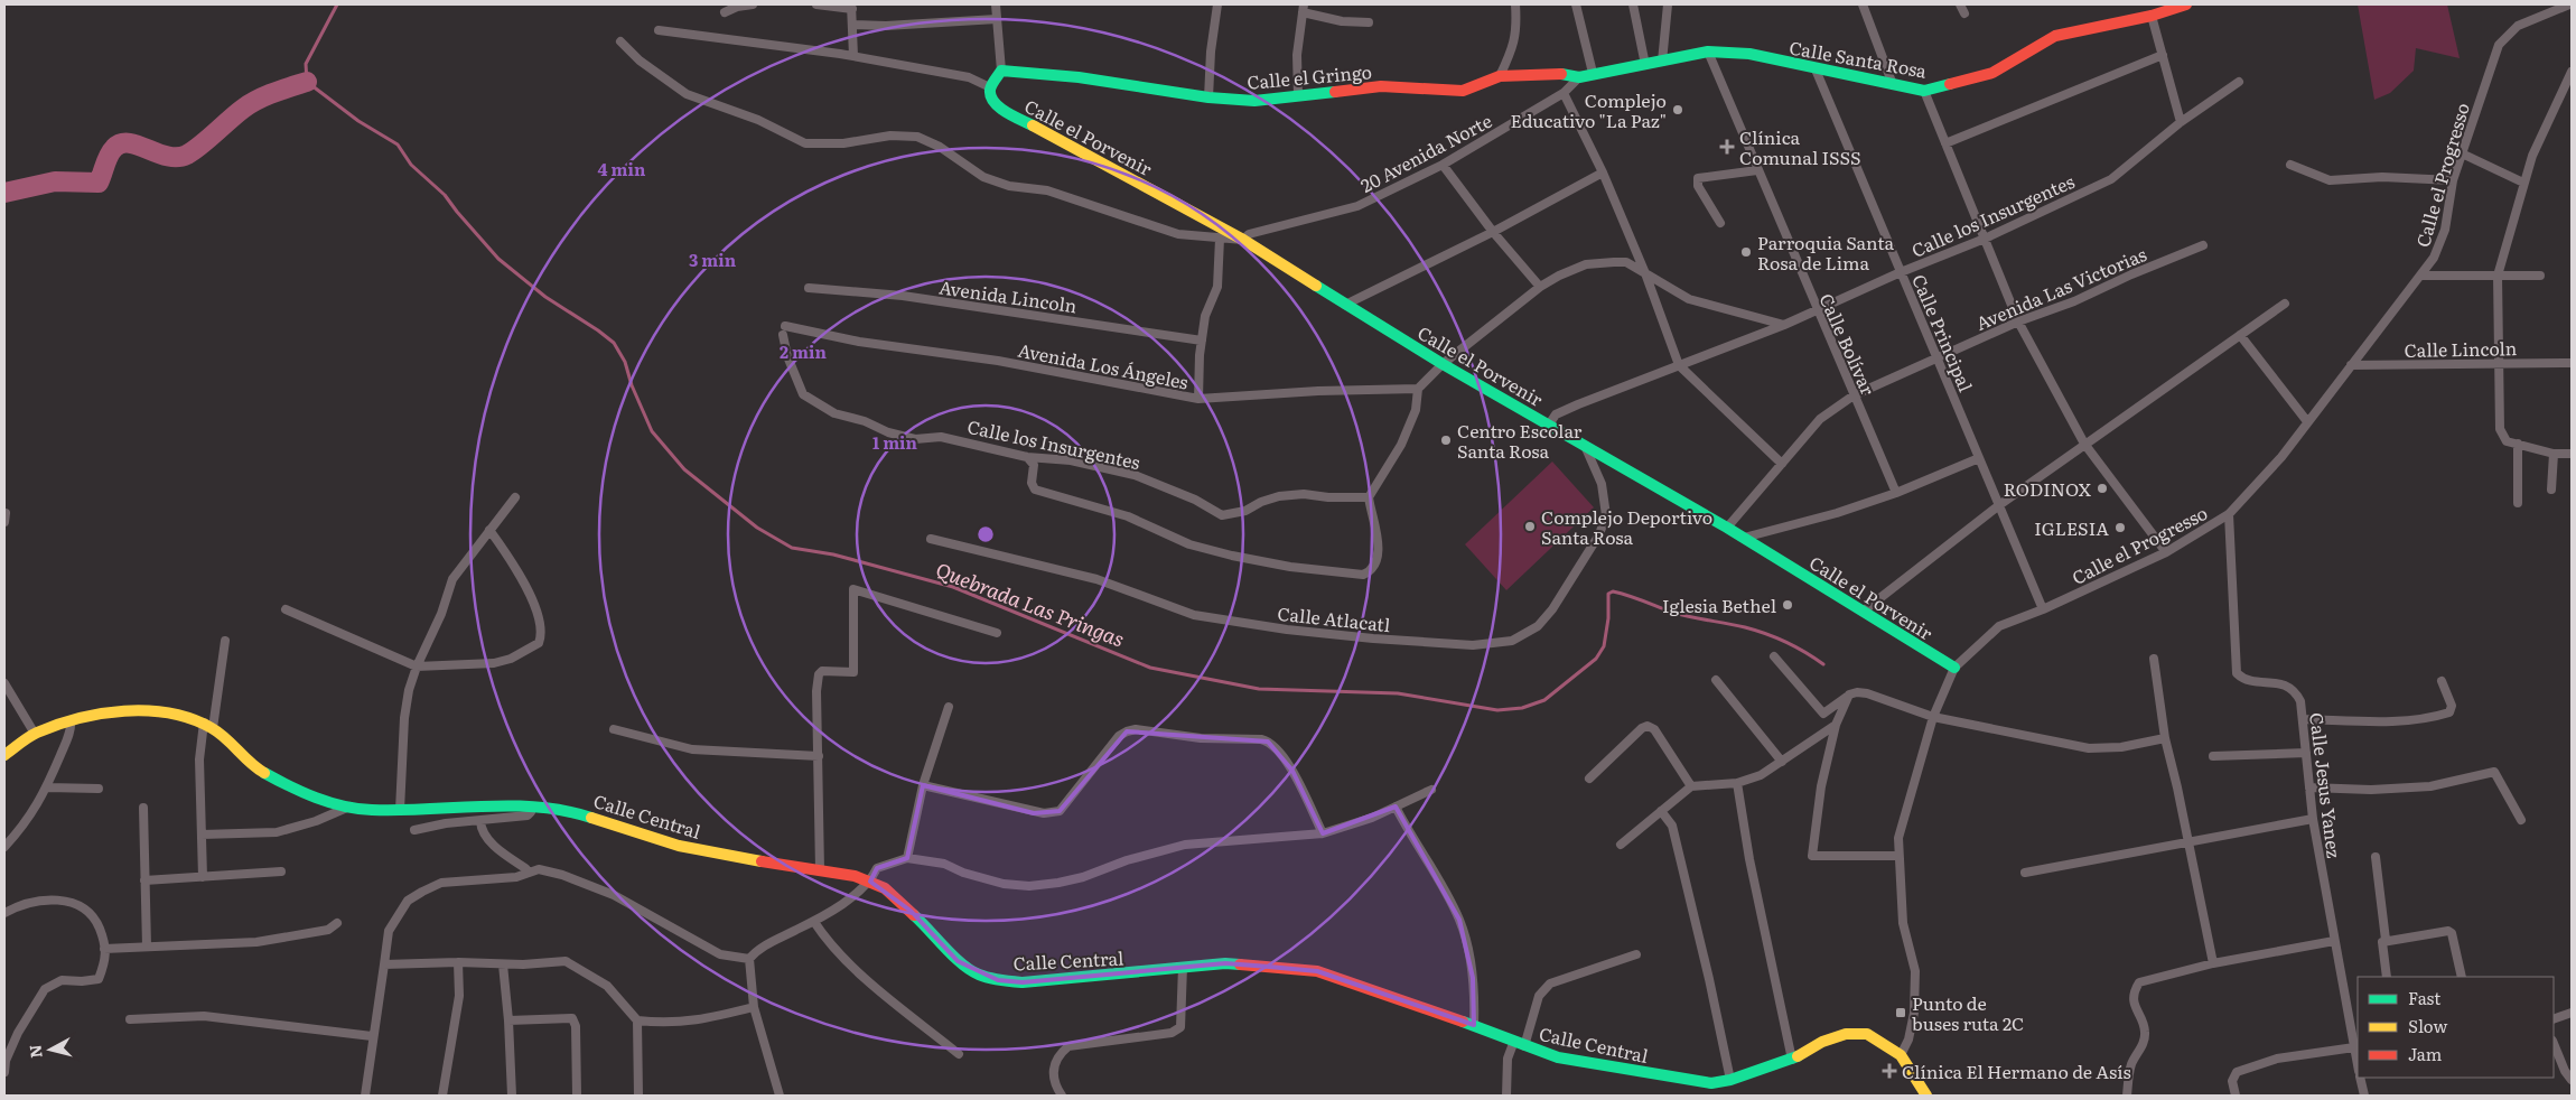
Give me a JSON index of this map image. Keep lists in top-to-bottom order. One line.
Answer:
{"streets":{"street":["Calle Santa Rosa","Calle el Gringo","Calle el Porvenir","20 Avenida Norte","Calle el Progresso","Calle los Insurgentes","Avenida Las Victorias","Avenida Lincoln","Calle Principal","Calle Bolívar","Calle Lincoln","Avenida Los Ángeles","Calle Atlacatl","Calle Jesus Yanez","Calle Central"]},"crossings":[["Calle Santa Rosa","Calle el Gringo"],["Calle Santa Rosa","20 Avenida Norte"],["Calle Santa Rosa","Calle Principal"],["Calle Santa Rosa","Calle Bolívar"],["Calle el Gringo","20 Avenida Norte"],["Calle el Porvenir","20 Avenida Norte"],["Calle el Porvenir","Calle el Progresso"],["Calle el Porvenir","Calle los Insurgentes"],["Calle el Porvenir","Avenida Las Victorias"],["Calle el Porvenir","Calle Atlacatl"],["Calle el Progresso","Calle Principal"],["Calle el Progresso","Calle Lincoln"],["Calle el Progresso","Calle Jesus Yanez"],["Calle el Progresso","Calle Central"],["Calle los Insurgentes","Calle Principal"],["Calle los Insurgentes","Calle Bolívar"],["Calle los Insurgentes","Avenida Los Ángeles"],["Avenida Las Victorias","Calle Principal"],["Avenida Las Victorias","Calle Bolívar"]],"water":["Quebrada Las Pringas"],"places":{"other":["Complejo Educativo \"La Paz\"","Parroquia Santa Rosa de Lima","Centro Escolar Santa Rosa","RODINOX","Complejo Deportivo Santa Rosa","IGLESIA","Iglesia Bethel"],"health":["Clínica Comunal ISSS","Clínica El Hermano de Asís"],"transit":["Punto de buses ruta 2C"]},"legend":["Fast","Slow","Jam"],"north":"left","rings":["4 min","3 min","2 min","1 min"]}
